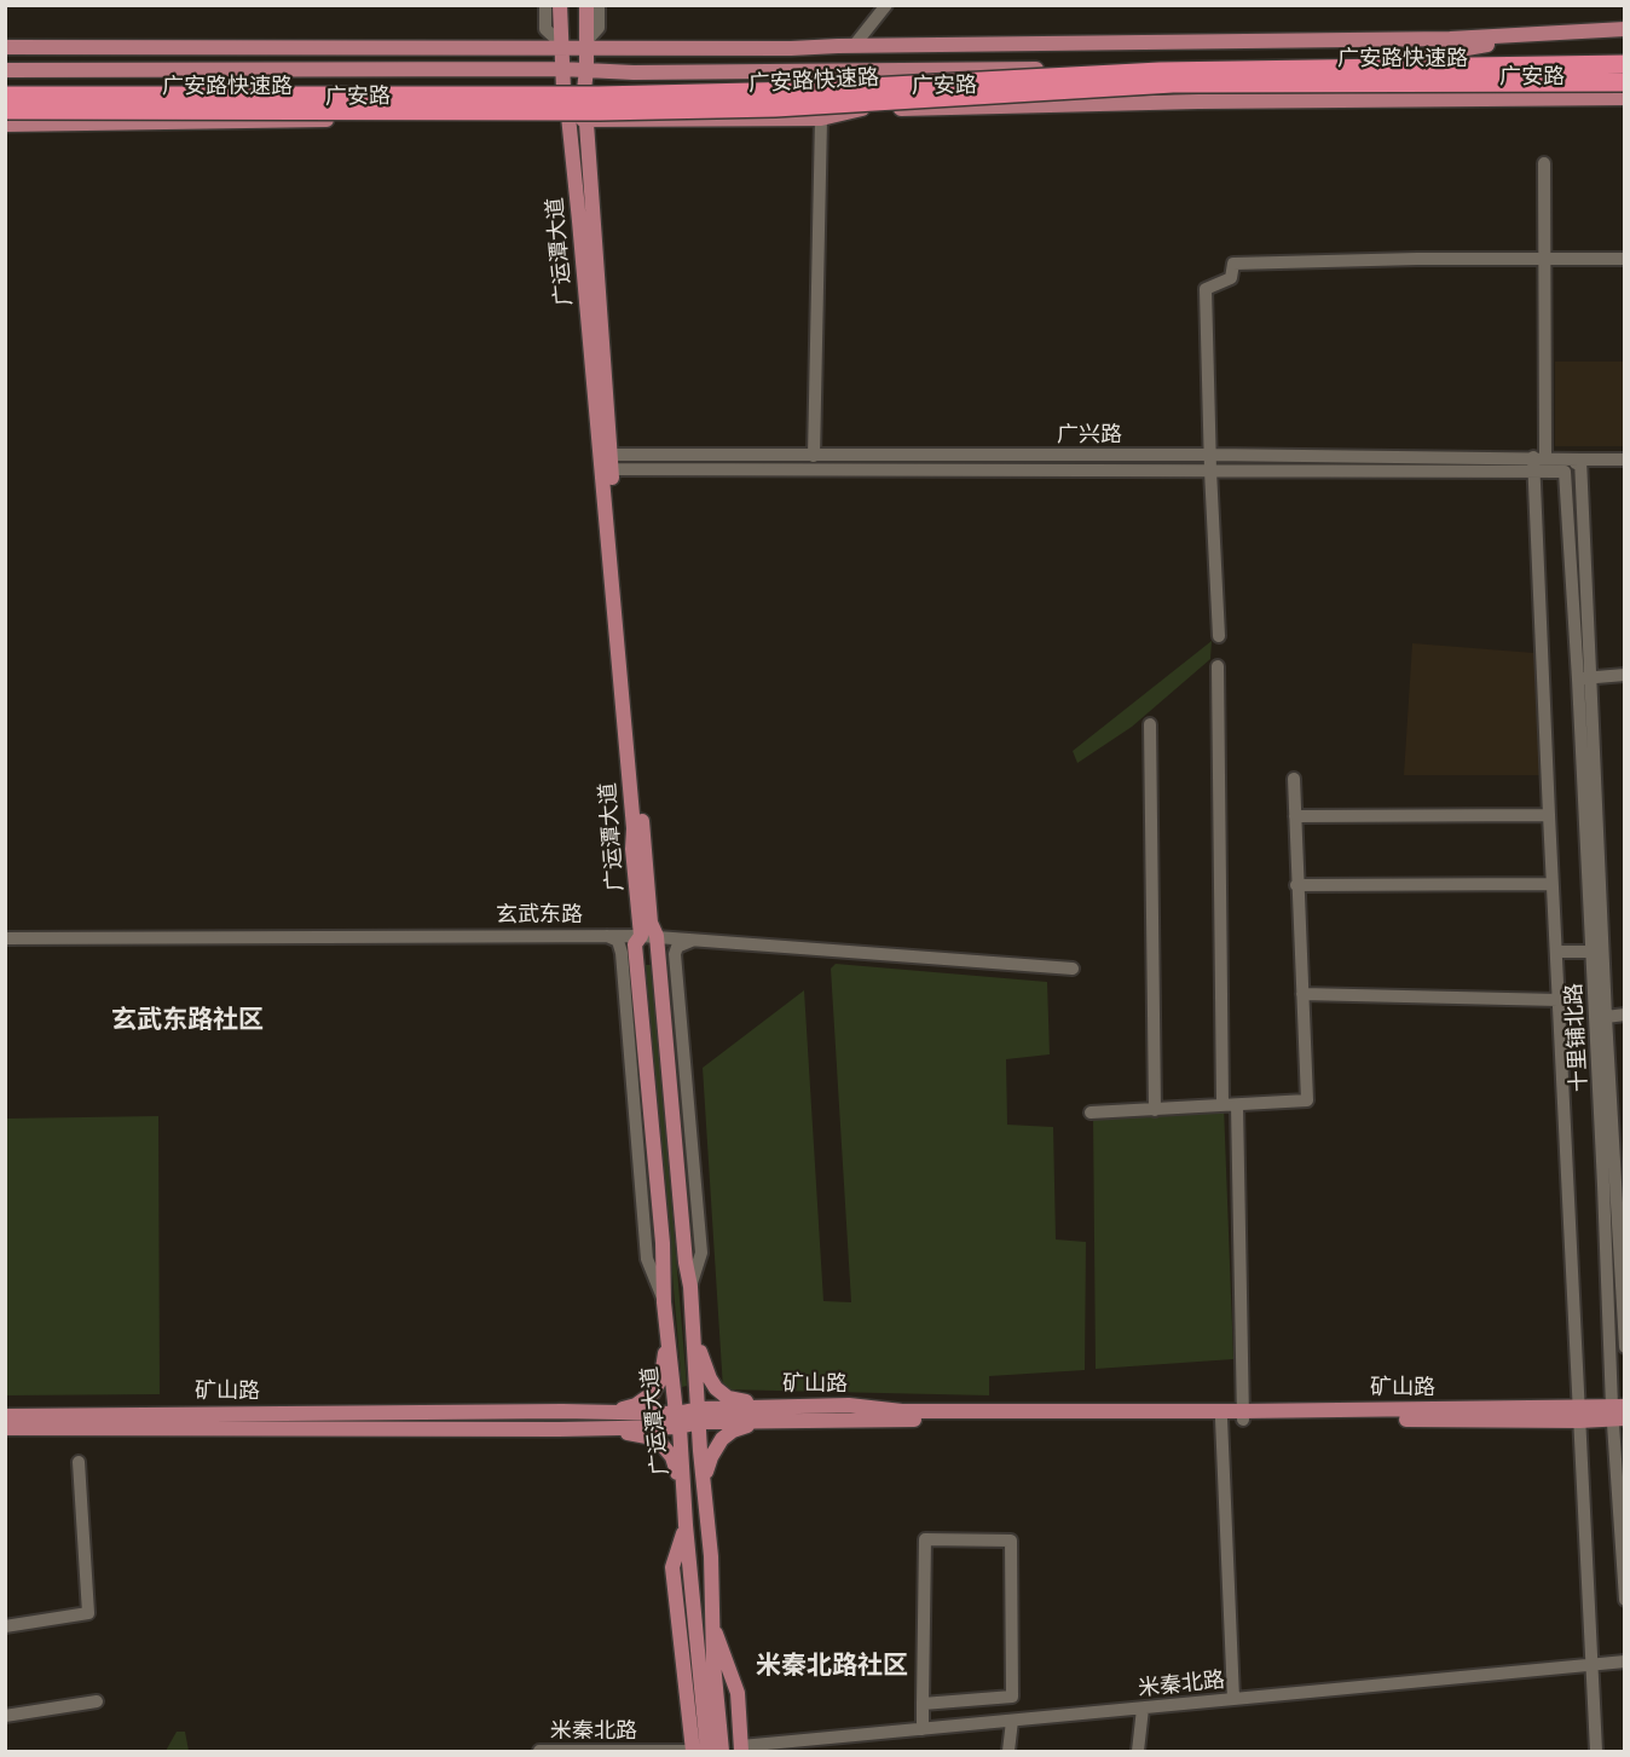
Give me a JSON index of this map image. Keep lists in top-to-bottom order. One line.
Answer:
{"streets":{"highway":["广安路快速路"],"main road":["广安路","广运潭大道","矿山路"],"street":["广兴路","玄武东路","十里铺北路","米秦北路"]},"crossings":[["广安路","广运潭大道"],["广运潭大道","广兴路"],["广运潭大道","玄武东路"],["广运潭大道","矿山路"],["广兴路","十里铺北路"],["十里铺北路","矿山路"]],"districts":["玄武东路社区","米秦北路社区"]}
